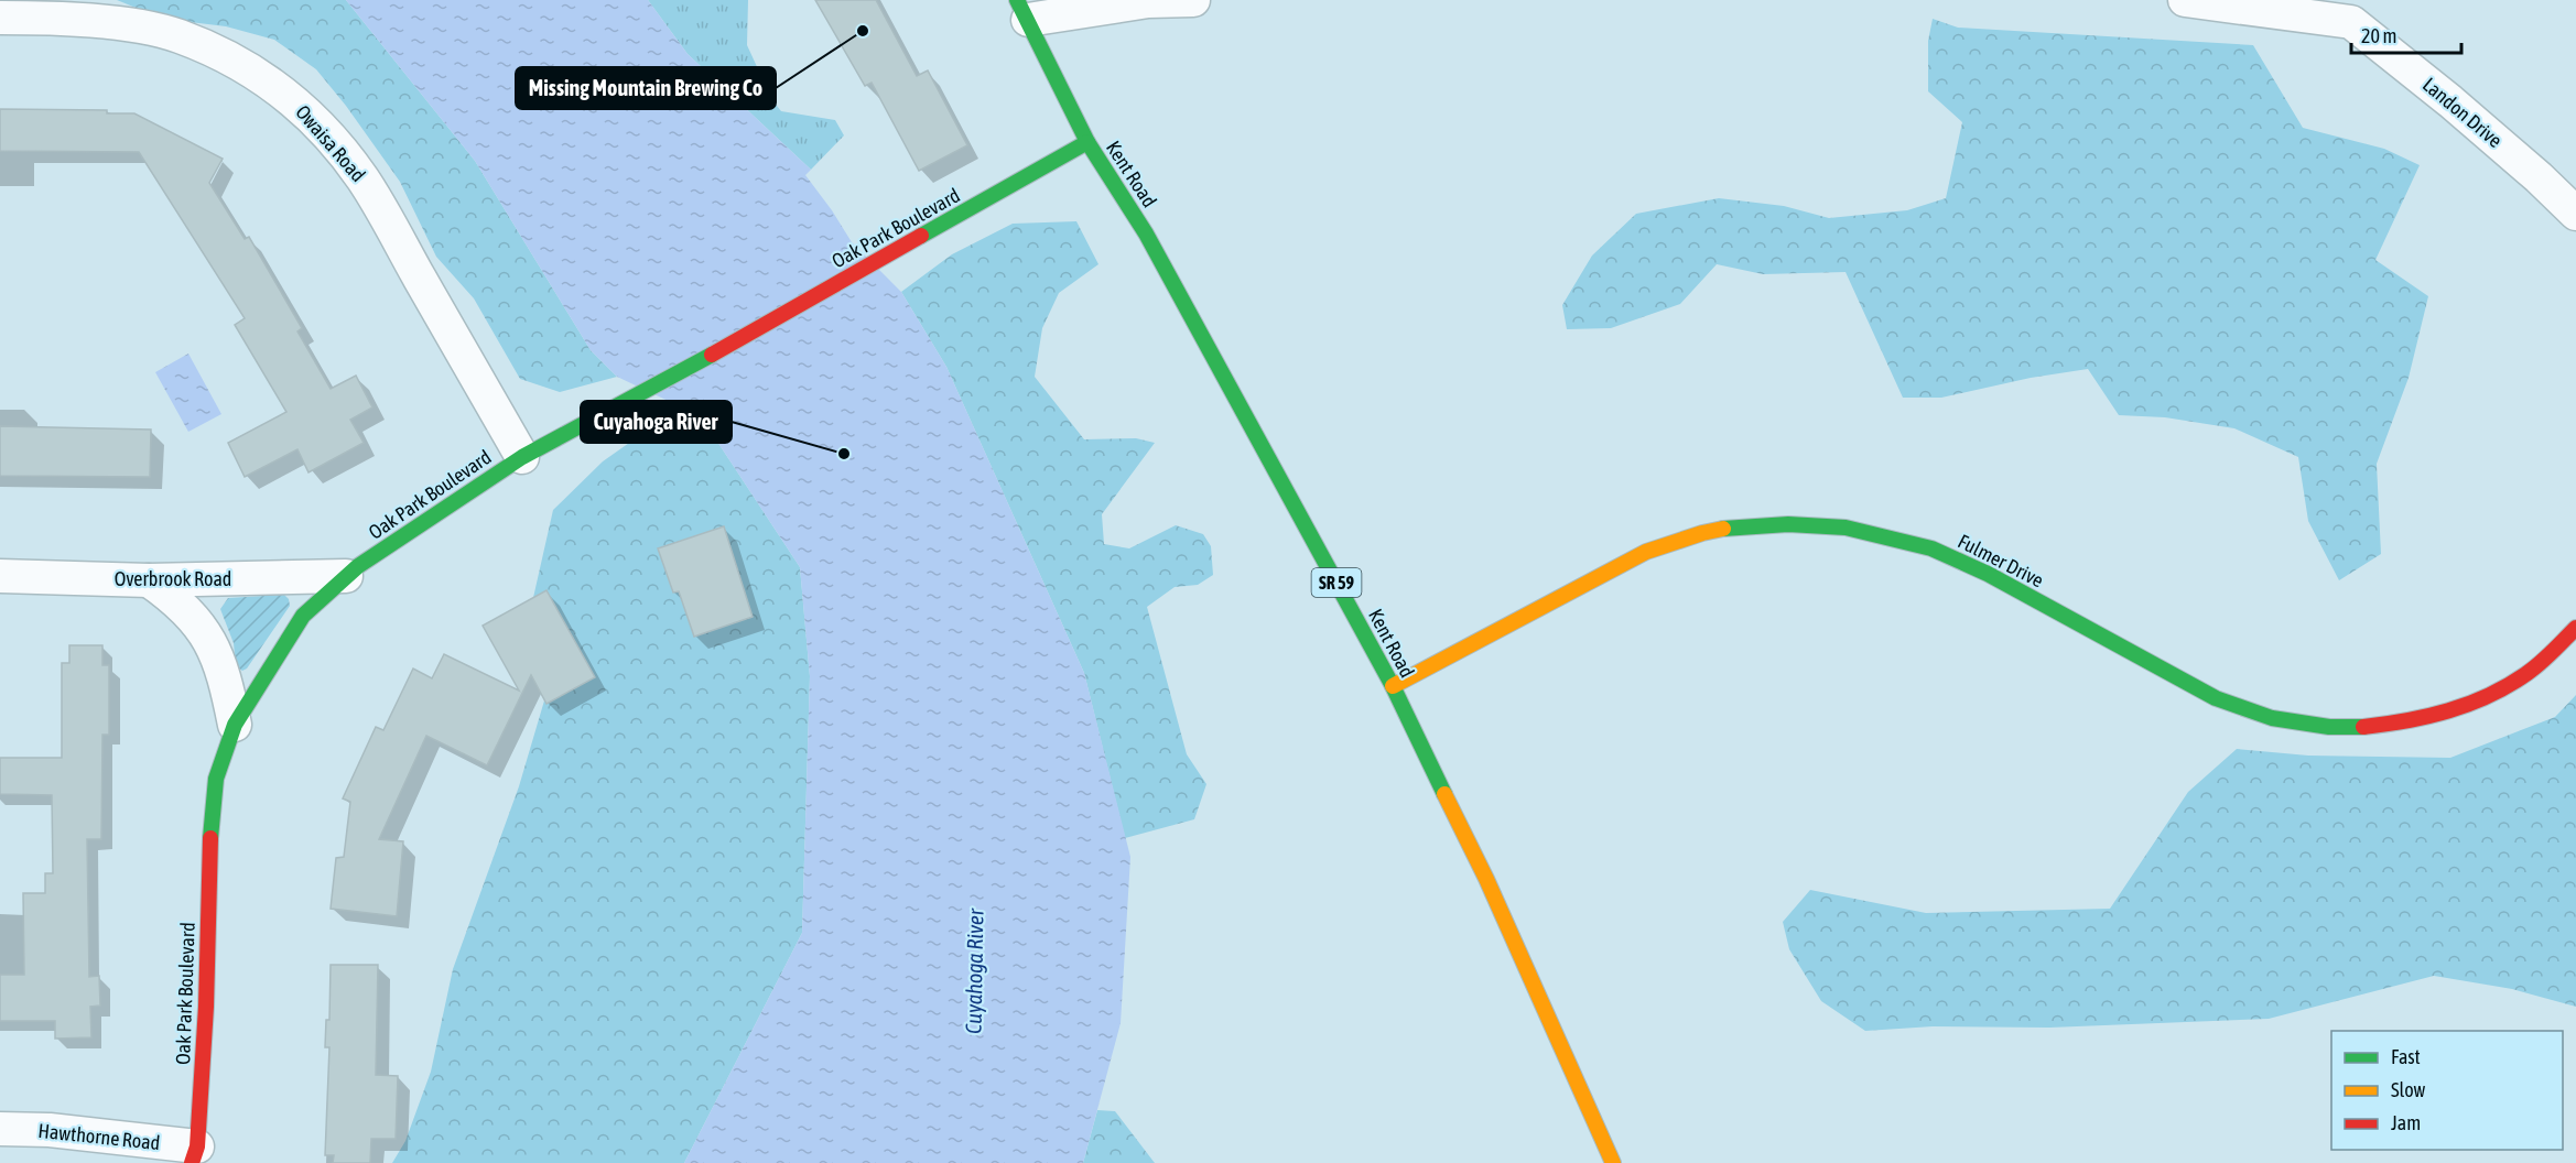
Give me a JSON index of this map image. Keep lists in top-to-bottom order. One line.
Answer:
{"streets":{"street":["Landon Drive","Owaisa Road","Kent Road","Oak Park Boulevard","Fulmer Drive","Overbrook Road","SR 59","Hawthorne Road"]},"crossings":[["Owaisa Road","Oak Park Boulevard"],["Kent Road","Oak Park Boulevard"],["Kent Road","Fulmer Drive"],["Oak Park Boulevard","Overbrook Road"],["Oak Park Boulevard","Hawthorne Road"]],"water":["Cuyahoga River"],"places":["Missing Mountain Brewing Co","Cuyahoga River"],"legend":["Fast","Slow","Jam"],"scale_bar":"20 m"}
